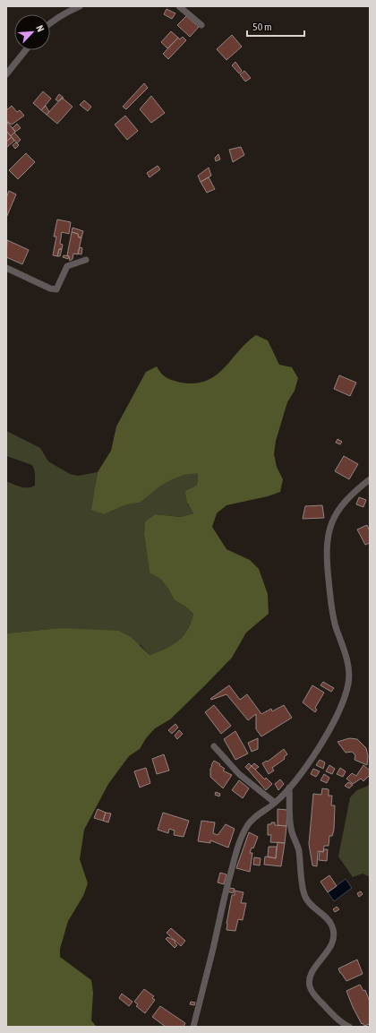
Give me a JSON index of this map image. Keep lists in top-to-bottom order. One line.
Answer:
{"scale_bar":"50 m","north":"top right"}
